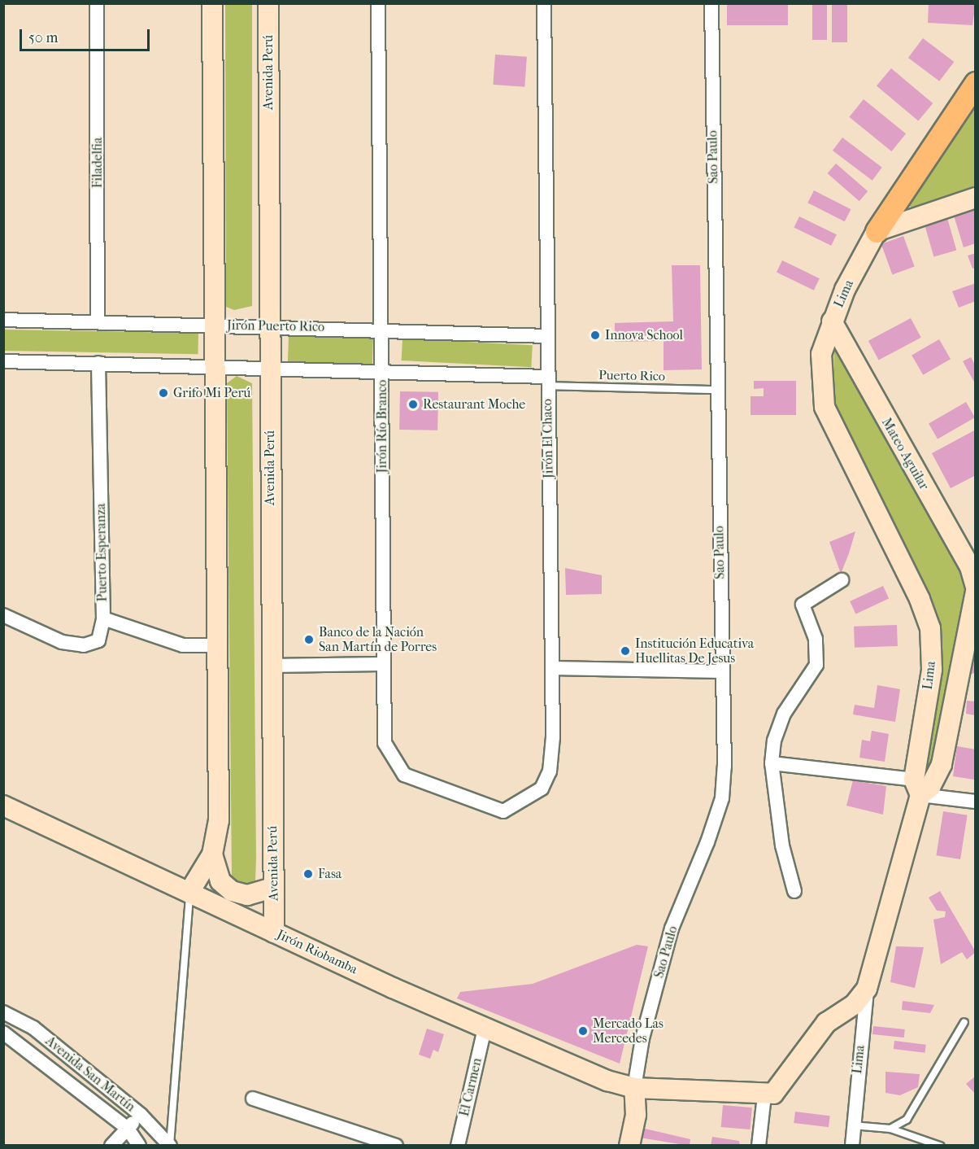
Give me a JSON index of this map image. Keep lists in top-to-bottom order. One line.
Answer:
{"streets":{"main road":["Avenida Perú","Lima","Mateo Aguilar","Jirón Riobamba"],"street":["Sao Paulo","Filadelfia","Jirón Puerto Rico","Jirón Río Branco","Jirón El Chaco","Puerto Esperanza","Avenida San Martín","El Carmen"],"lane":["Puerto Rico"]},"crossings":[["Avenida Perú","Jirón Puerto Rico"],["Avenida Perú","Jirón Riobamba"],["Sao Paulo","Puerto Rico"],["Sao Paulo","Jirón Riobamba"],["Filadelfia","Jirón Puerto Rico"],["Lima","Mateo Aguilar"],["Jirón Puerto Rico","Jirón Río Branco"],["Jirón Puerto Rico","Jirón El Chaco"],["Puerto Rico","Jirón El Chaco"],["Jirón Río Branco","Jirón El Chaco"],["Jirón Riobamba","El Carmen"]],"places":["Innova School","Grifo Mi Perú","Restaurant Moche","Banco de la Nación San Martín de Porres","Institución Educativa Huellitas De Jesus","Fasa","Mercado Las Mercedes"],"scale_bar":"50 m"}
